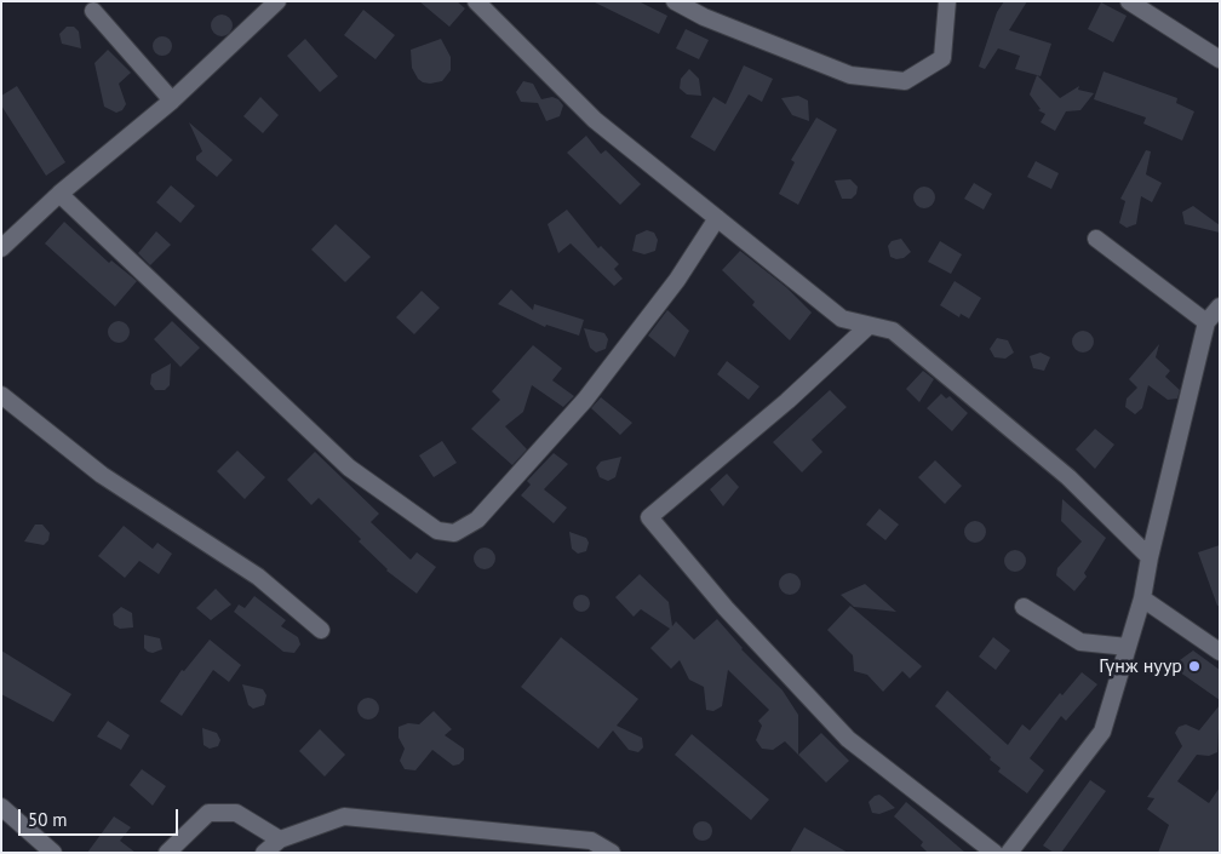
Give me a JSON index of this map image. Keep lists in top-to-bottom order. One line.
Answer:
{"places":["Гүнж нуур"],"scale_bar":"50 m"}
